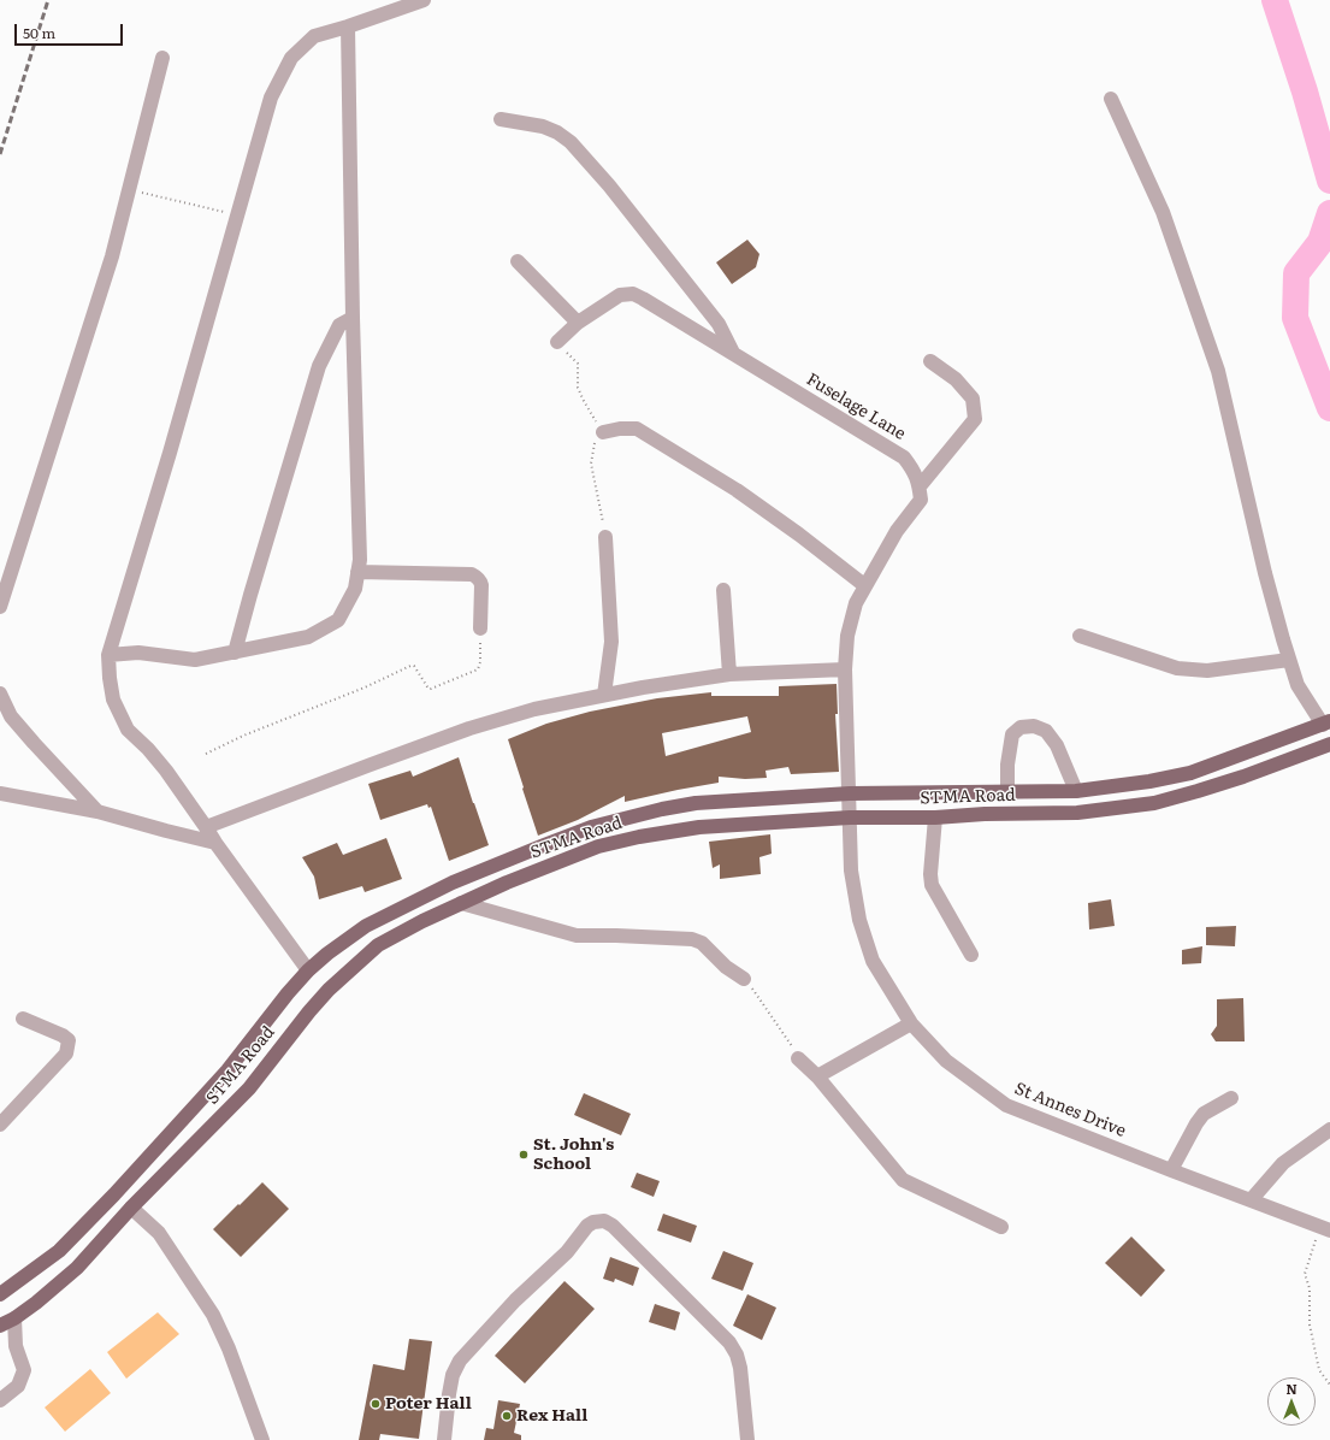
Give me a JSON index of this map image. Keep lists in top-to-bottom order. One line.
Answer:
{"streets":{"main road":["STMA Road"],"street":["Fuselage Lane","St Annes Drive"]},"crossings":[["STMA Road","St Annes Drive"]],"places":["St. John's School","Poter Hall","Rex Hall"],"scale_bar":"50 m","north":"top"}
